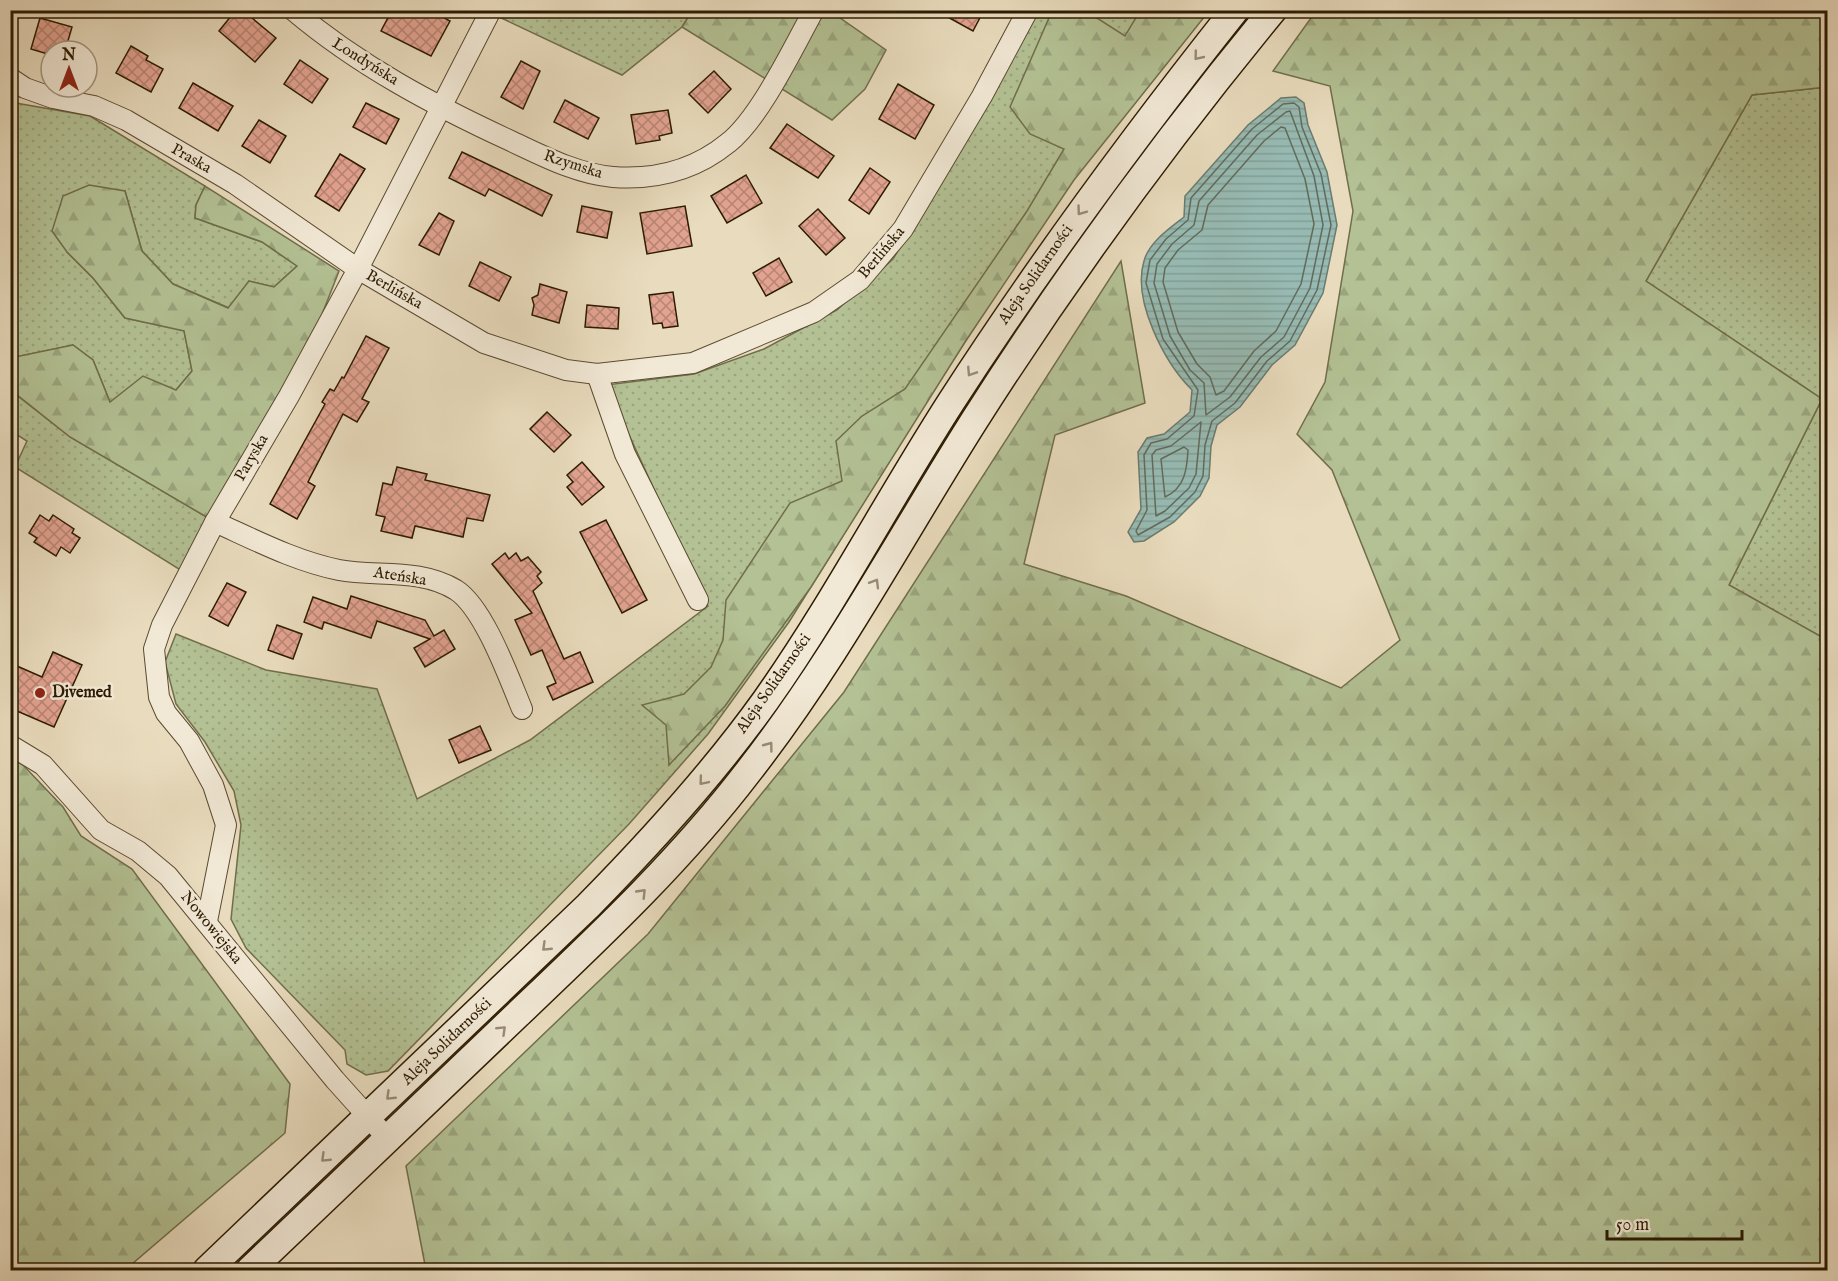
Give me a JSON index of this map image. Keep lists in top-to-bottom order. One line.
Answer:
{"streets":{"main road":["Aleja Solidarności"],"street":["Londyńska","Praska","Rzymska","Berlińska","Paryska","Ateńska","Nowowiejska"]},"crossings":[["Londyńska","Rzymska"],["Londyńska","Paryska"],["Praska","Berlińska"],["Praska","Paryska"],["Rzymska","Paryska"],["Berlińska","Paryska"],["Aleja Solidarności","Nowowiejska"],["Paryska","Ateńska"],["Paryska","Nowowiejska"]],"places":["Divemed"],"scale_bar":"50 m","north":"top"}
